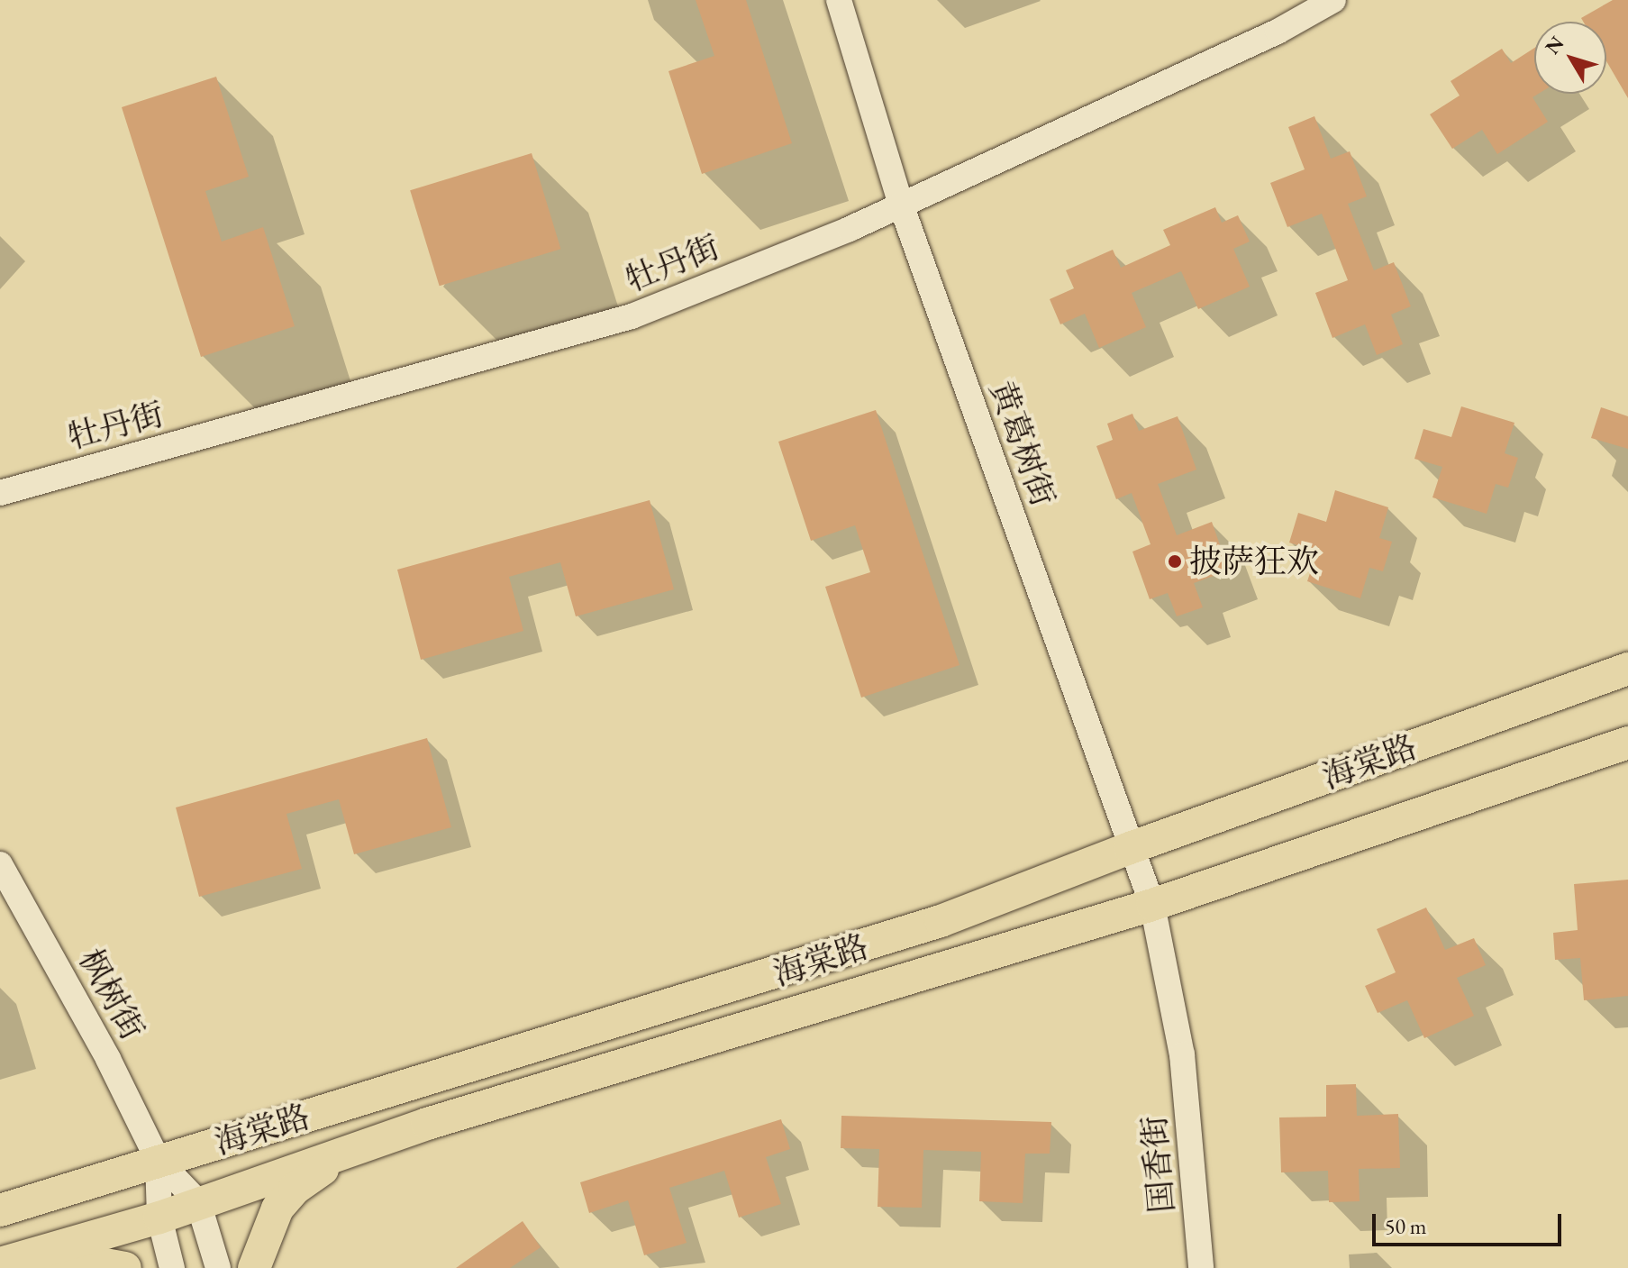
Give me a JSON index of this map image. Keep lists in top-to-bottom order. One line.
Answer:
{"streets":{"main road":["海棠路"],"street":["牡丹街","黄葛树街","枫树街","国香街"]},"crossings":[["牡丹街","黄葛树街"],["黄葛树街","海棠路"],["黄葛树街","国香街"],["海棠路","枫树街"],["海棠路","国香街"]],"places":["披萨狂欢"],"scale_bar":"50 m","north":"top left"}
